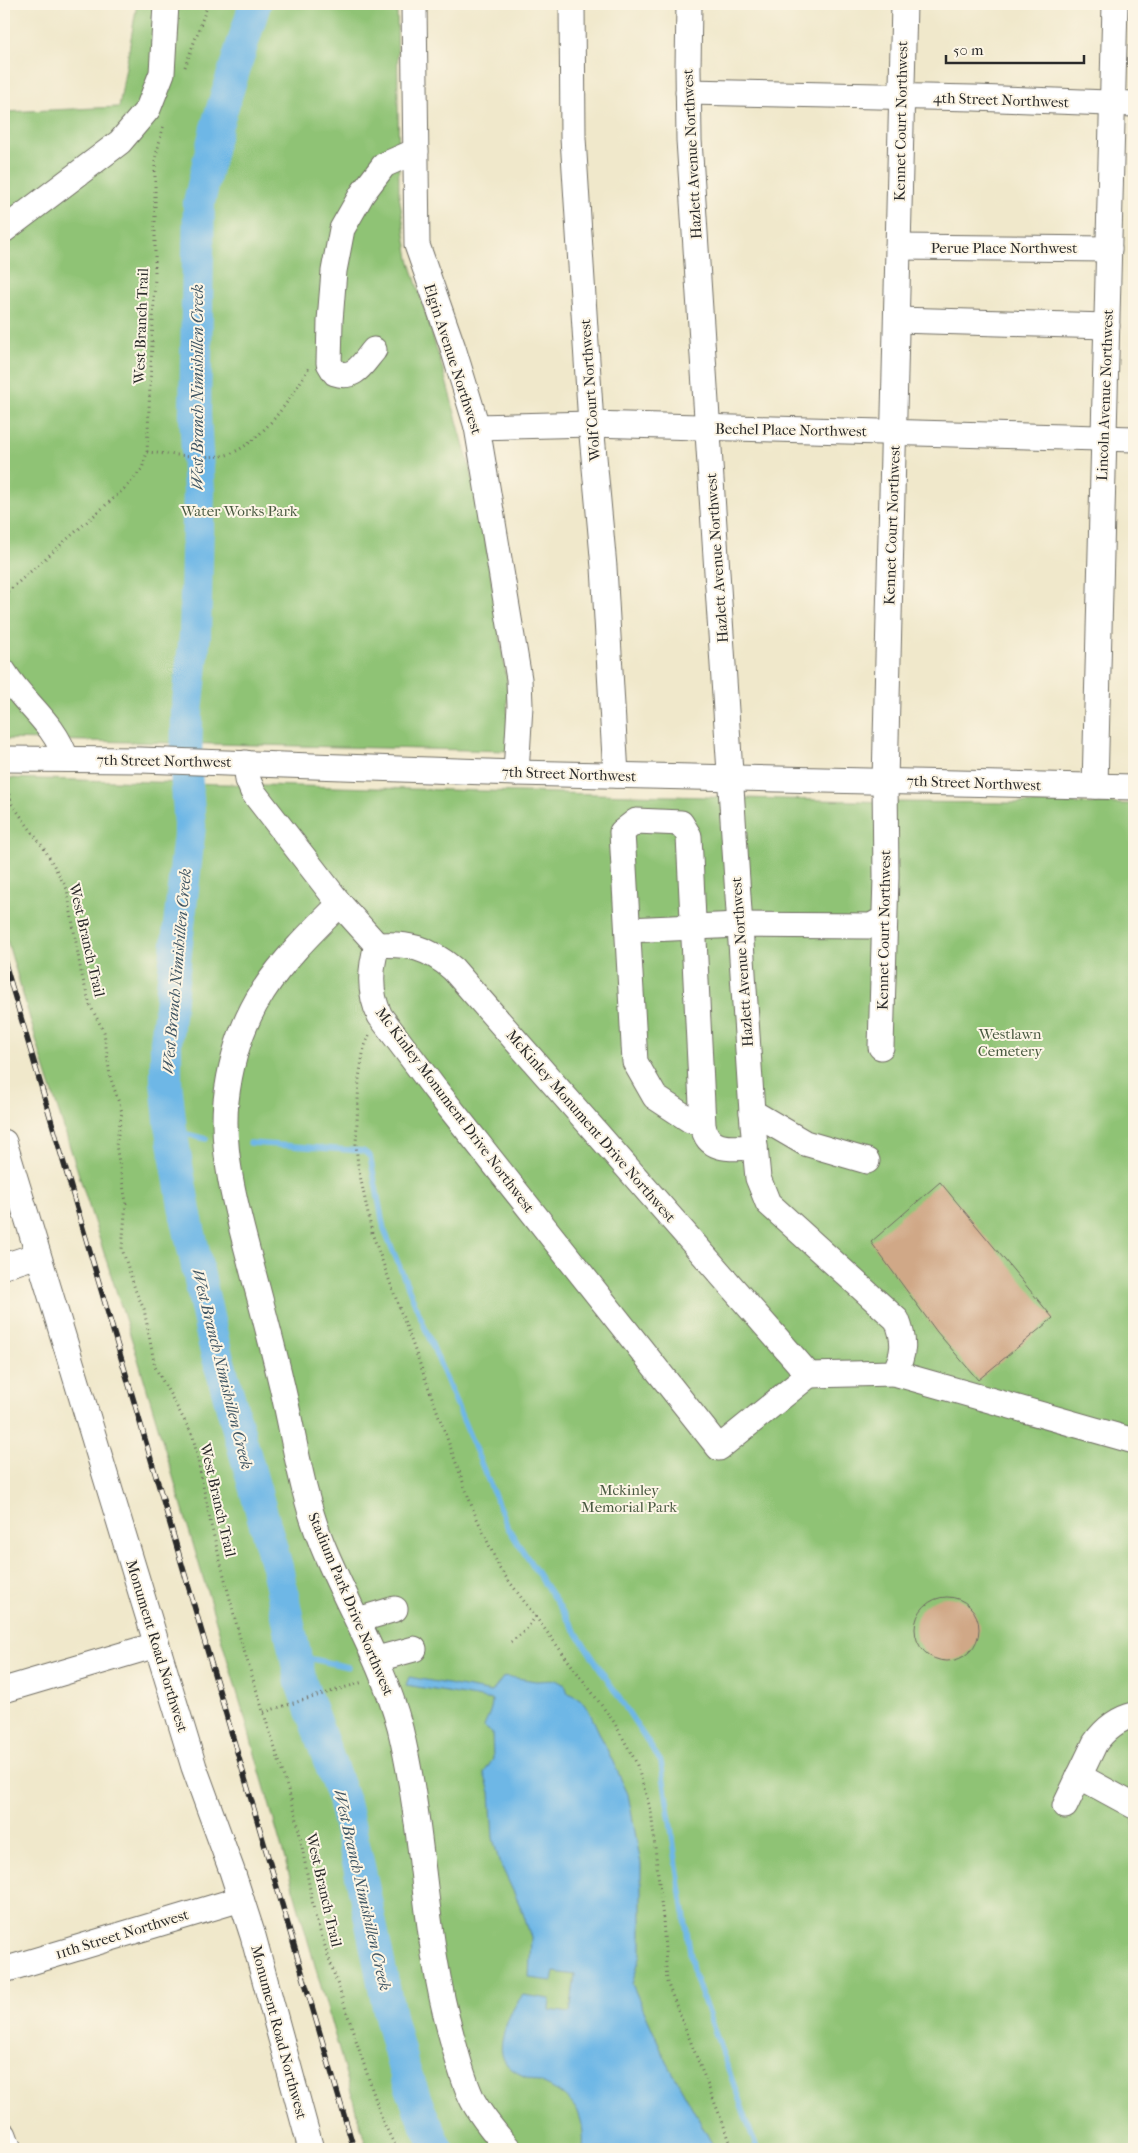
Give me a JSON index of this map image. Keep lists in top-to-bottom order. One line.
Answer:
{"streets":{"street":["4th Street Northwest","Kennet Court Northwest","Hazlett Avenue Northwest","Perue Place Northwest","Elgin Avenue Northwest","Wolf Court Northwest","Lincoln Avenue Northwest","Bechel Place Northwest","7th Street Northwest","Mc Kinley Monument Drive Northwest","McKinley Monument Drive Northwest","Stadium Park Drive Northwest","Monument Road Northwest","11th Street Northwest"],"path":["West Branch Trail"]},"crossings":[["4th Street Northwest","Kennet Court Northwest"],["4th Street Northwest","Hazlett Avenue Northwest"],["4th Street Northwest","Lincoln Avenue Northwest"],["Kennet Court Northwest","Perue Place Northwest"],["Kennet Court Northwest","Bechel Place Northwest"],["Kennet Court Northwest","7th Street Northwest"],["Hazlett Avenue Northwest","Bechel Place Northwest"],["Hazlett Avenue Northwest","7th Street Northwest"],["Perue Place Northwest","Lincoln Avenue Northwest"],["Elgin Avenue Northwest","Bechel Place Northwest"],["Elgin Avenue Northwest","7th Street Northwest"],["Wolf Court Northwest","Bechel Place Northwest"],["Wolf Court Northwest","7th Street Northwest"],["Lincoln Avenue Northwest","Bechel Place Northwest"],["Lincoln Avenue Northwest","7th Street Northwest"],["Mc Kinley Monument Drive Northwest","McKinley Monument Drive Northwest"],["Monument Road Northwest","11th Street Northwest"]],"water":["West Branch Nimishillen Creek"],"parks":["Water Works Park","Westlawn Cemetery","Mckinley Memorial Park"],"scale_bar":"50 m"}
